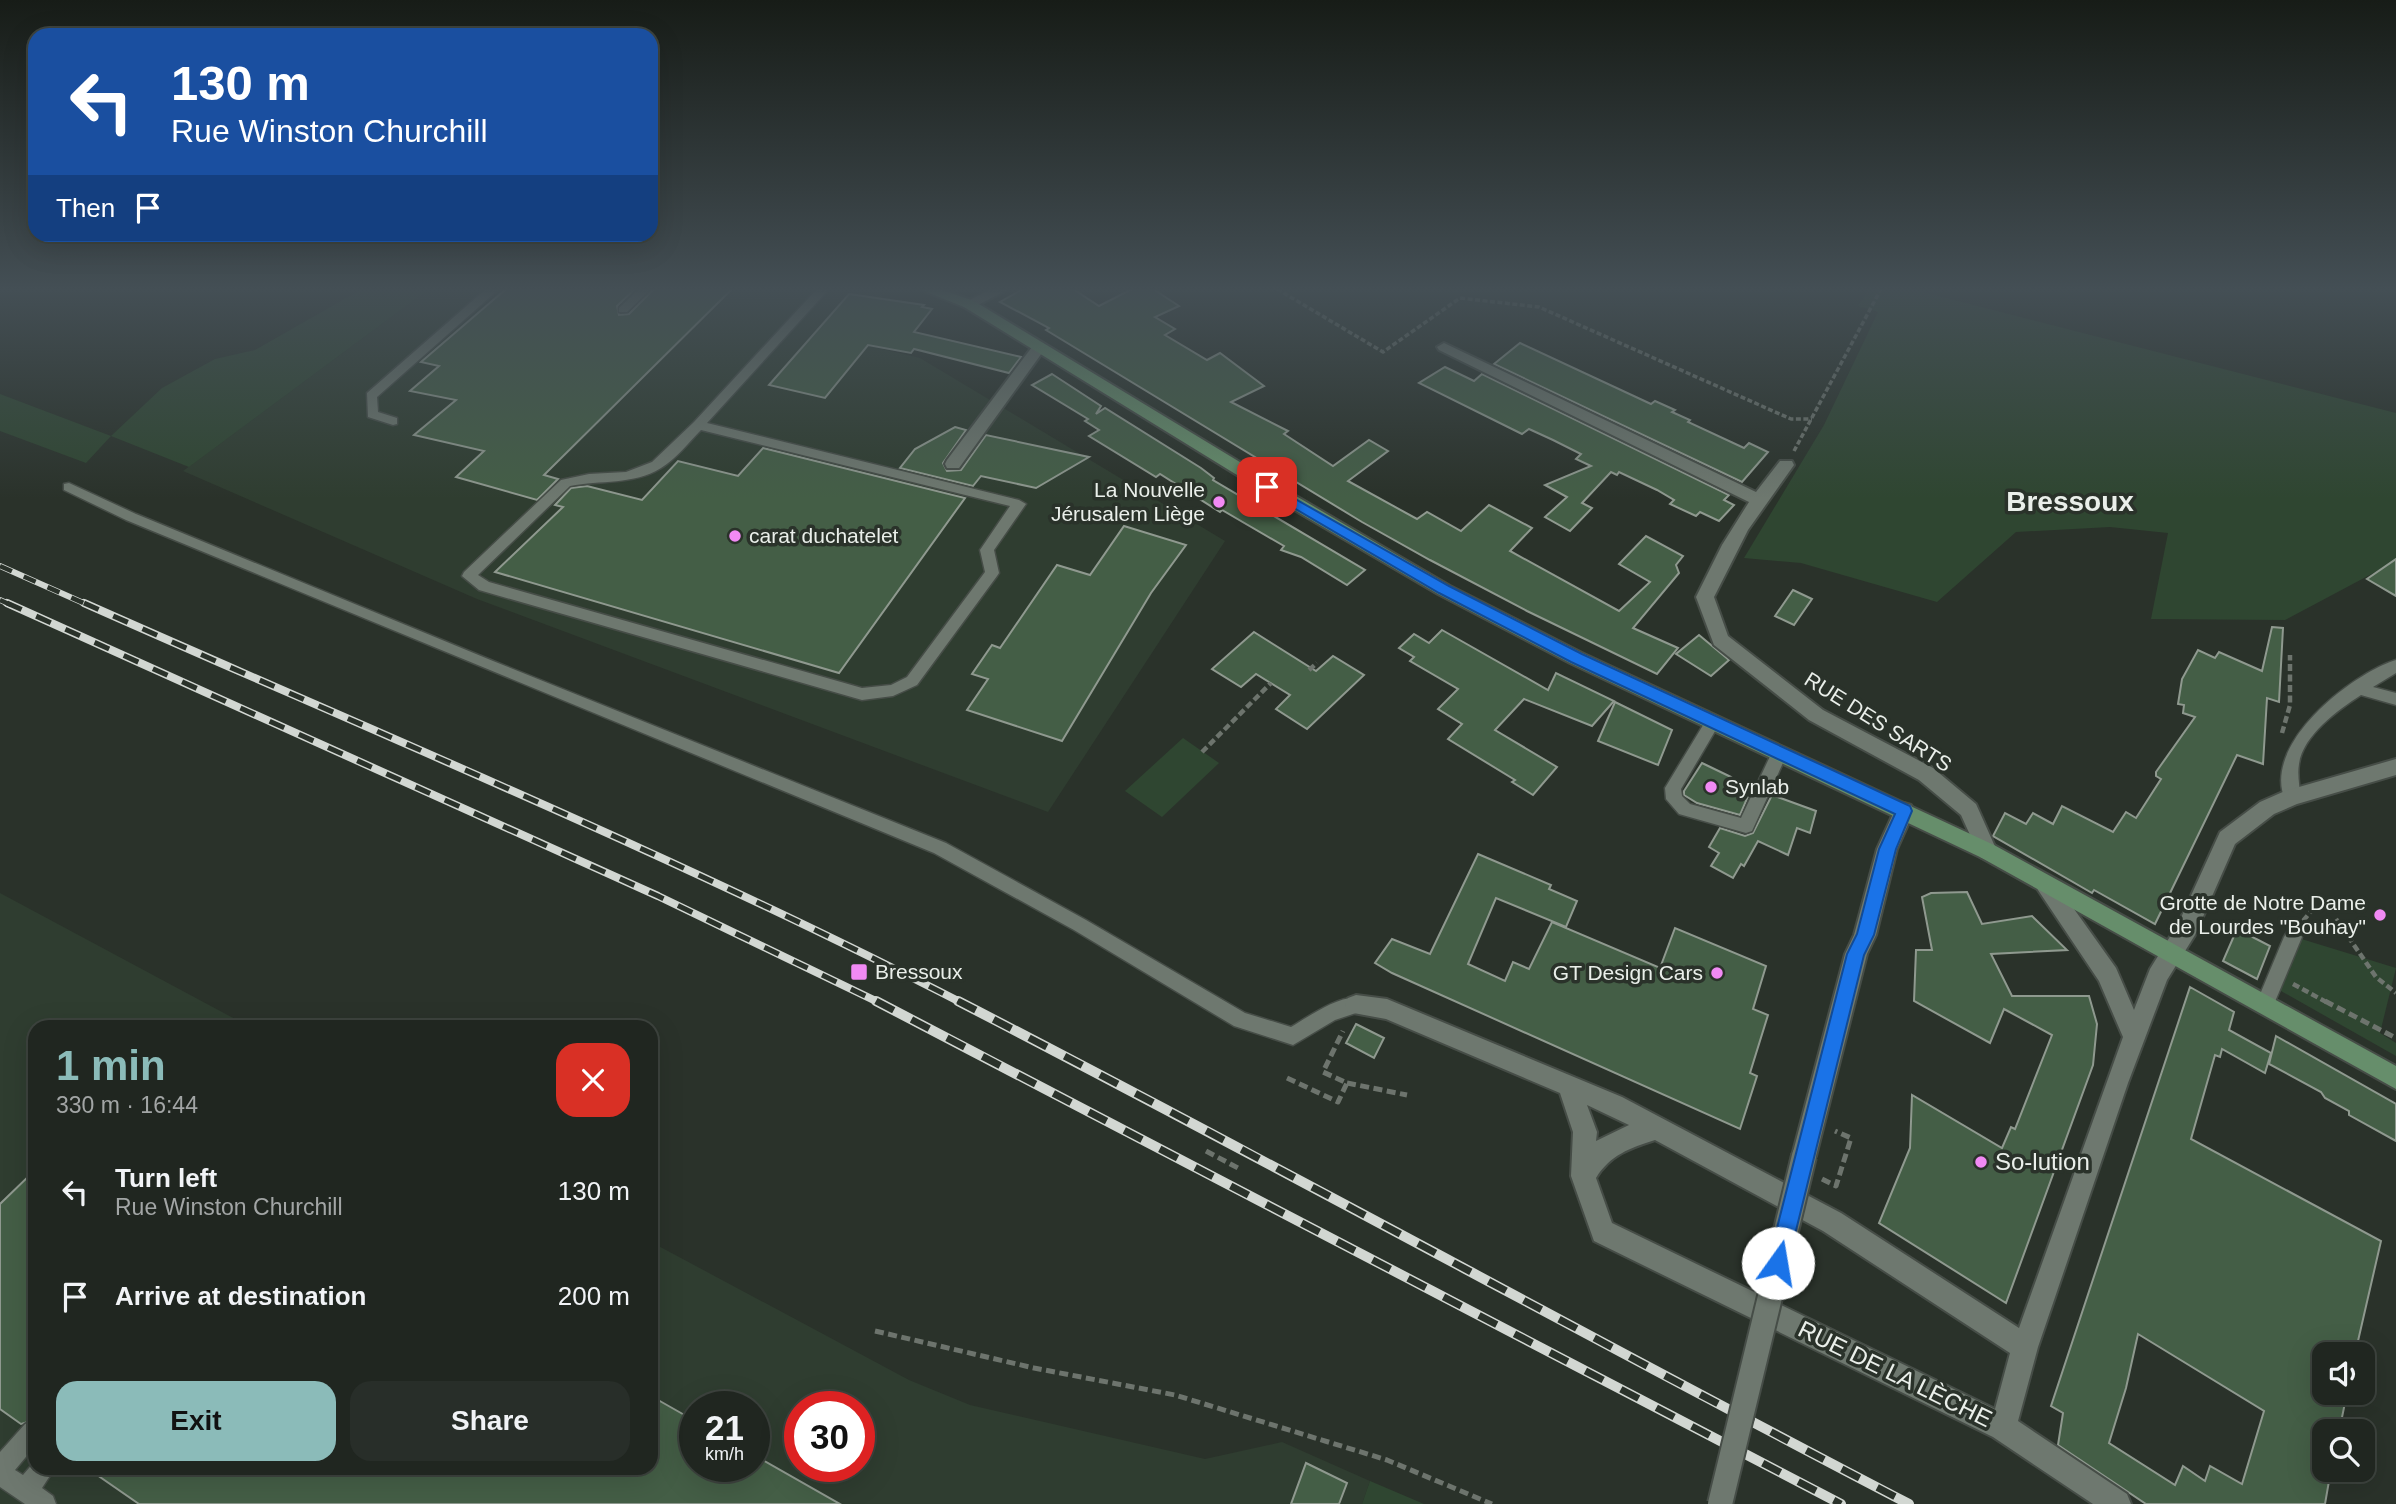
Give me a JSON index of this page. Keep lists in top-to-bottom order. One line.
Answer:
{"streets":{"street":["RUE DES SARTS","RUE DE LA LÈCHE"]},"districts":["Bressoux"],"places":{"other":["La Nouvelle Jérusalem Liège","carat duchatelet","Synlab","Grotte de Notre Dame de Lourdes \"Bouhay\"","GT Design Cars","So-lution"],"transit":["Bressoux"]},"page":{"turn":["130 m","Rue Winston Churchill"],"then":"Then","heading":["1 min","330 m · 16:44"],"list":[{"name":"Turn left","note":"Rue Winston Churchill","value":"130 m"},{"name":"Arrive at destination","value":"200 m"}],"buttons":["Exit","Share"],"speed":"21 km/h","limit":"30"}}
